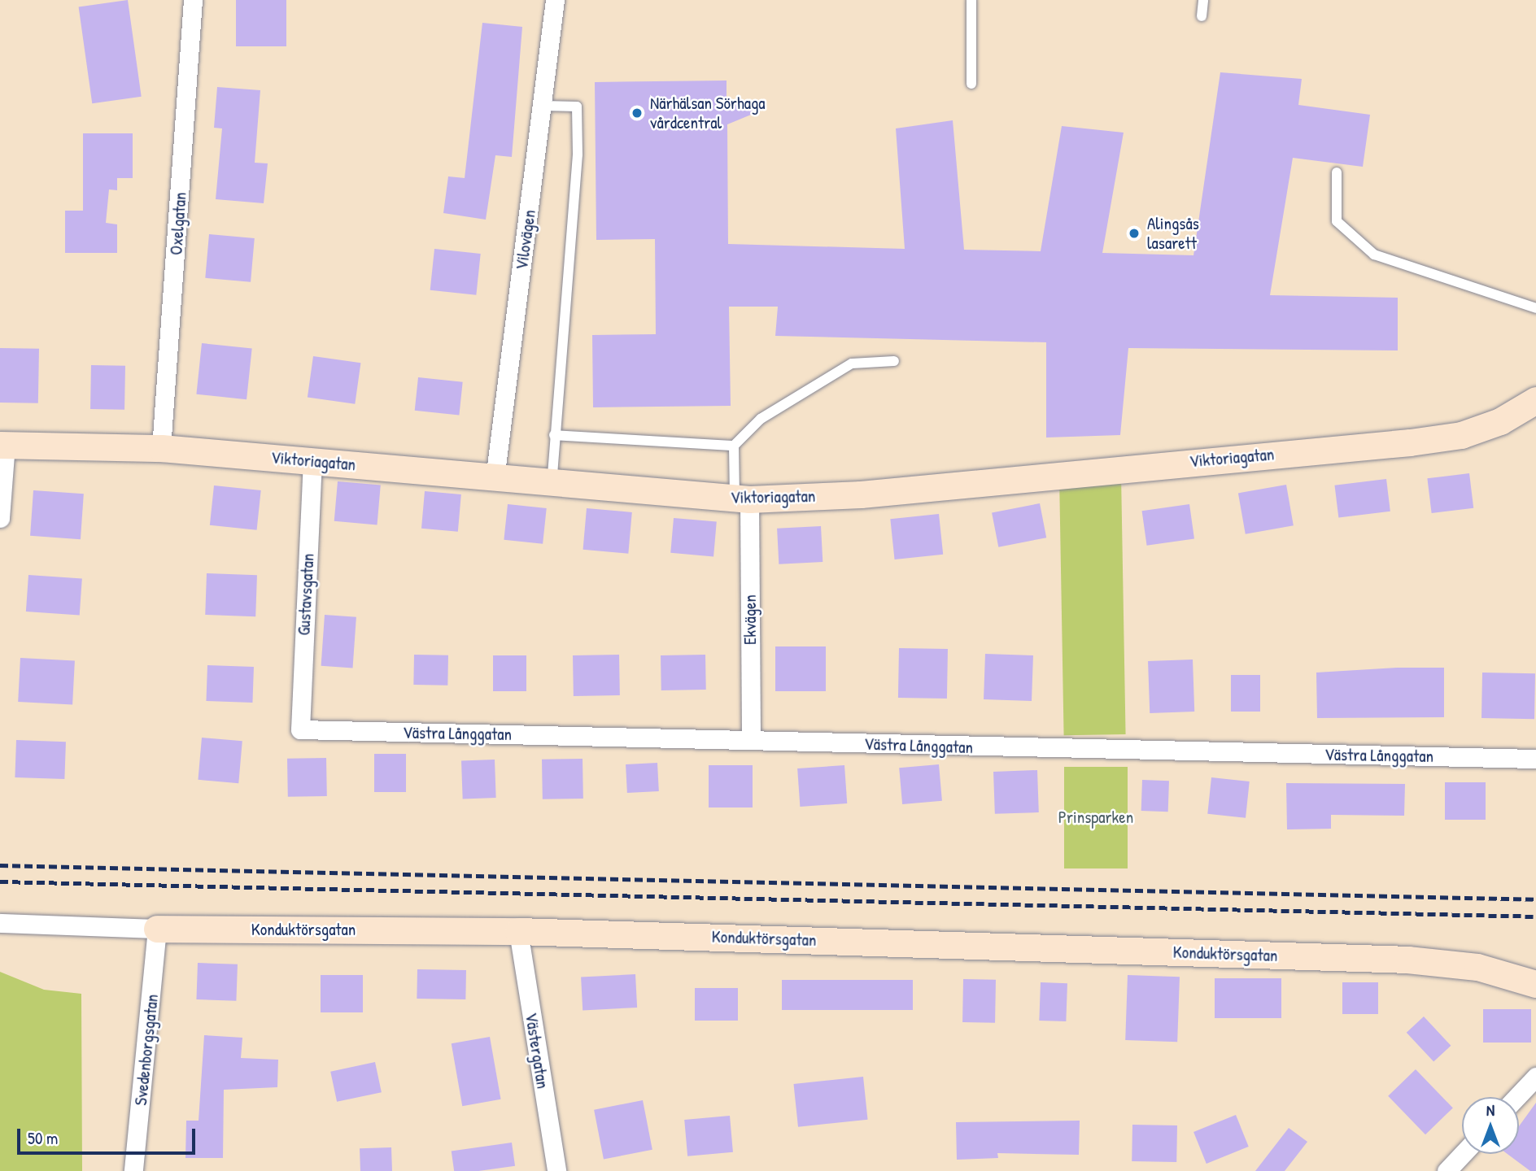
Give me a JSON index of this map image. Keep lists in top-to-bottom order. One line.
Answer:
{"streets":{"street":["Oxelgatan","Vilovägen","Viktoriagatan","Gustavsgatan","Ekvägen","Västra Långgatan","Konduktörsgatan","Svedenborgsgatan","Västergatan"]},"crossings":[["Oxelgatan","Viktoriagatan"],["Vilovägen","Viktoriagatan"],["Viktoriagatan","Gustavsgatan"],["Viktoriagatan","Ekvägen"],["Gustavsgatan","Västra Långgatan"],["Ekvägen","Västra Långgatan"],["Konduktörsgatan","Svedenborgsgatan"],["Konduktörsgatan","Västergatan"]],"parks":["Prinsparken"],"places":["Närhälsan Sörhaga vårdcentral","Alingsås lasarett"],"scale_bar":"50 m","north":"top"}
